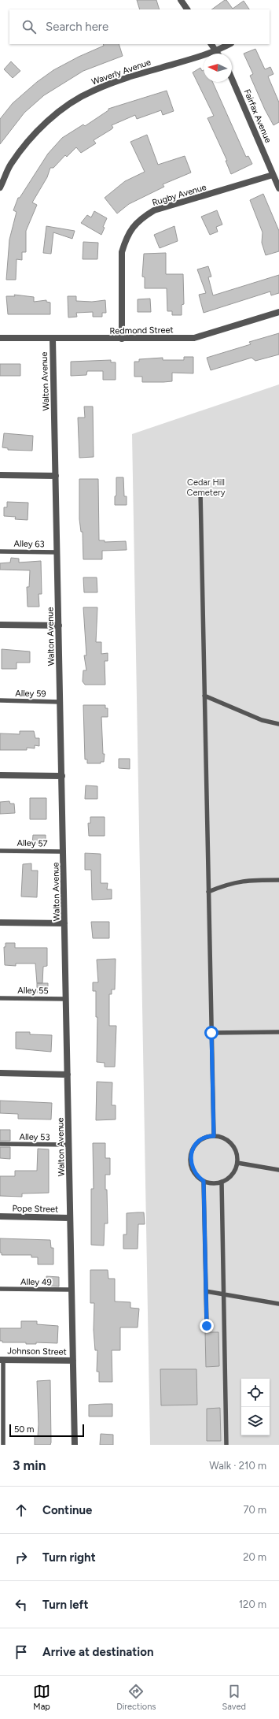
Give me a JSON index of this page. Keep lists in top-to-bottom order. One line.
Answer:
{"streets":{"street":["Waverly Avenue","Fairfax Avenue","Rugby Avenue","Redmond Street","Walton Avenue","Pope Street","Johnson Street"],"lane":["Alley 63","Alley 59","Alley 57","Alley 55","Alley 53","Alley 49"]},"crossings":[["Fairfax Avenue","Rugby Avenue"],["Rugby Avenue","Redmond Street"],["Redmond Street","Walton Avenue"],["Walton Avenue","Alley 63"],["Walton Avenue","Alley 59"],["Walton Avenue","Alley 57"],["Walton Avenue","Alley 55"],["Walton Avenue","Alley 53"],["Walton Avenue","Pope Street"],["Walton Avenue","Alley 49"],["Walton Avenue","Johnson Street"]],"parks":["Cedar Hill Cemetery"],"scale_bar":"50 m","north":"left","page":{"search":"Search here","scale":"50 m","heading":["3 min","Walk · 210 m"],"list":[["Continue","70 m"],["Turn right","20 m"],["Turn left","120 m"],"Arrive at destination"],"nav":["Map","Directions","Saved"]}}
